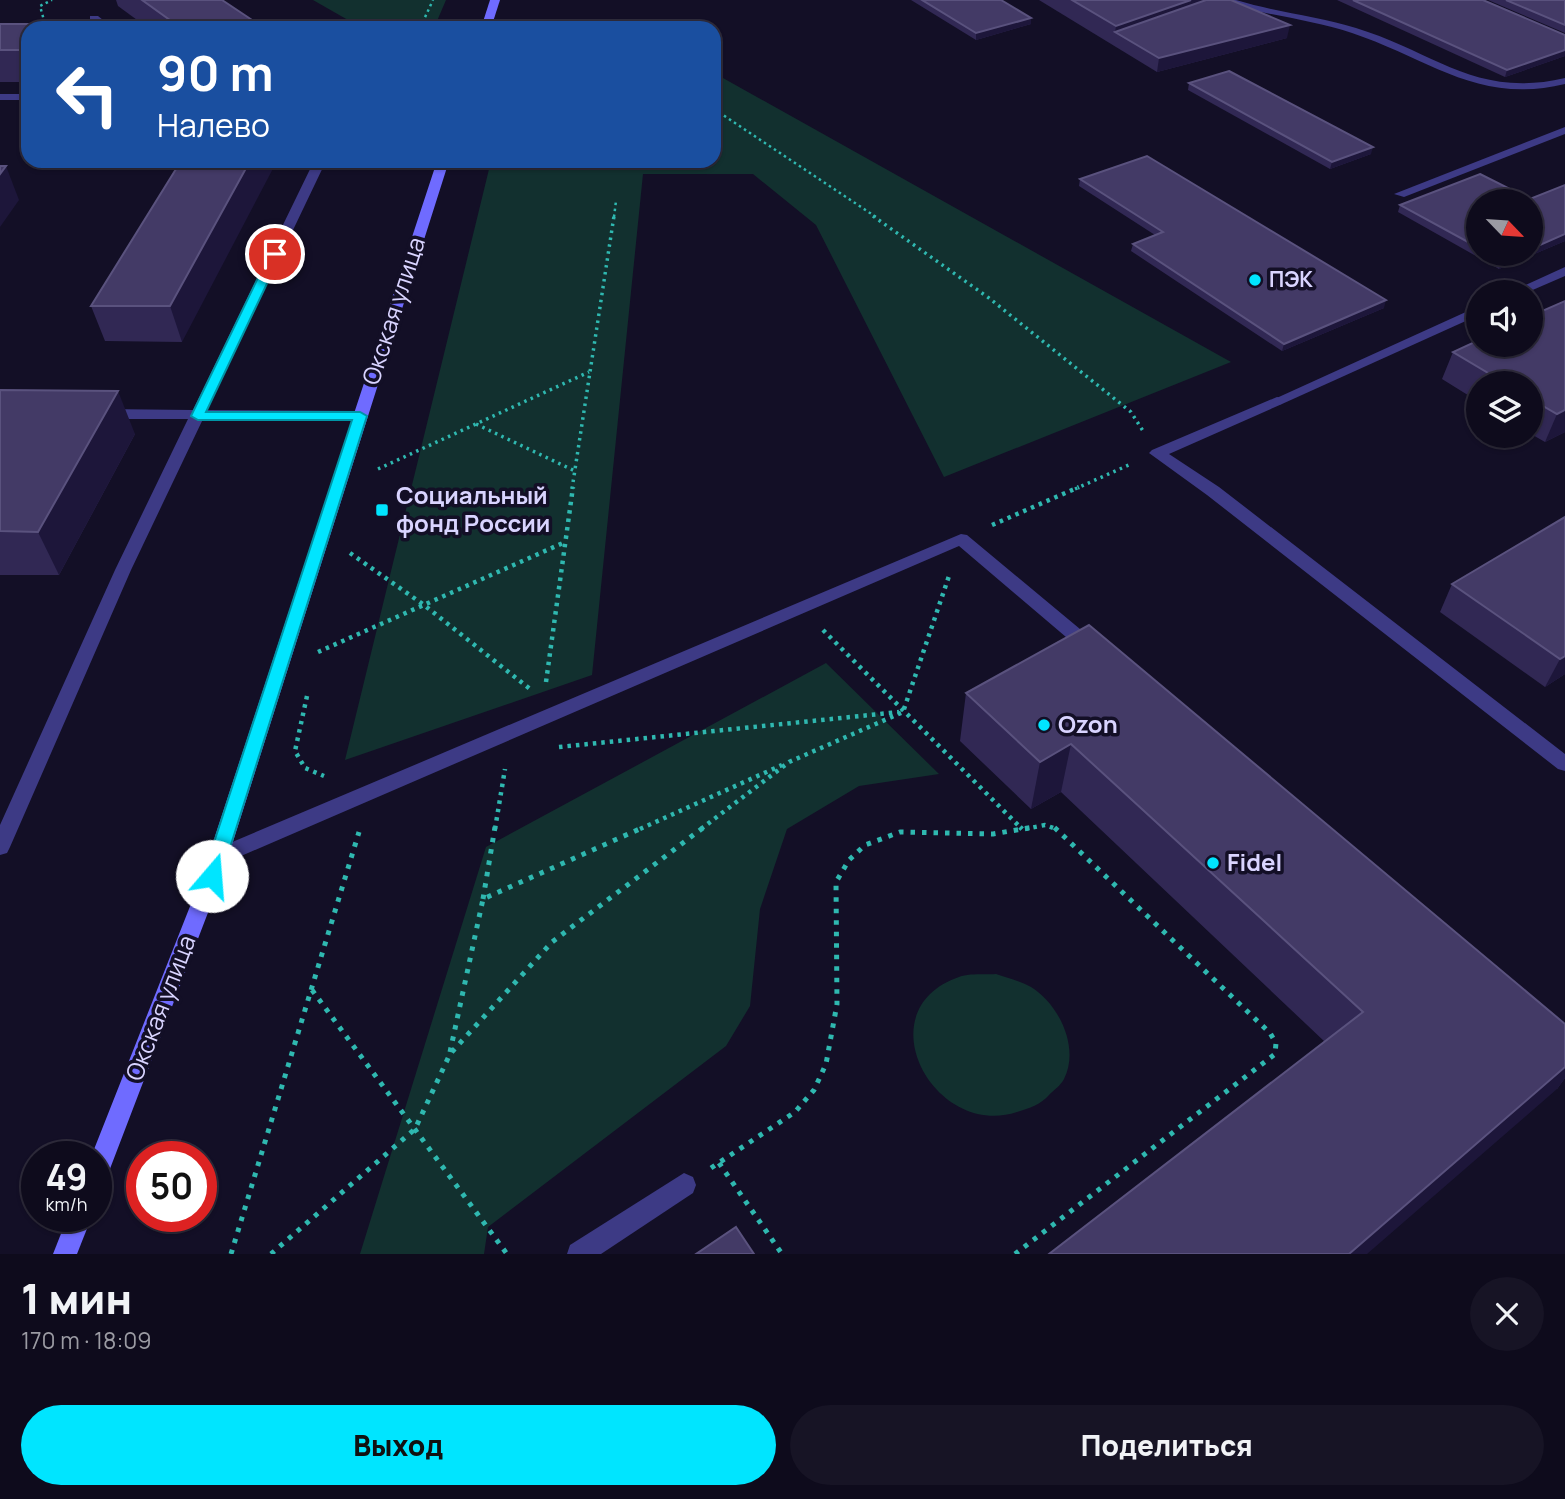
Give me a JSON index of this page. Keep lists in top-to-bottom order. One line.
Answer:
{"streets":{"main road":["Окская улица"]},"places":{"other":["ПЭК","Ozon","Fidel"],"transit":["Социальный фонд России"]},"north":"bottom right","page":{"turn":["90 m","Налево"],"speed":"49 km/h","limit":"50","heading":["1 мин","170 m · 18:09"],"buttons":["Выход","Поделиться"]}}
